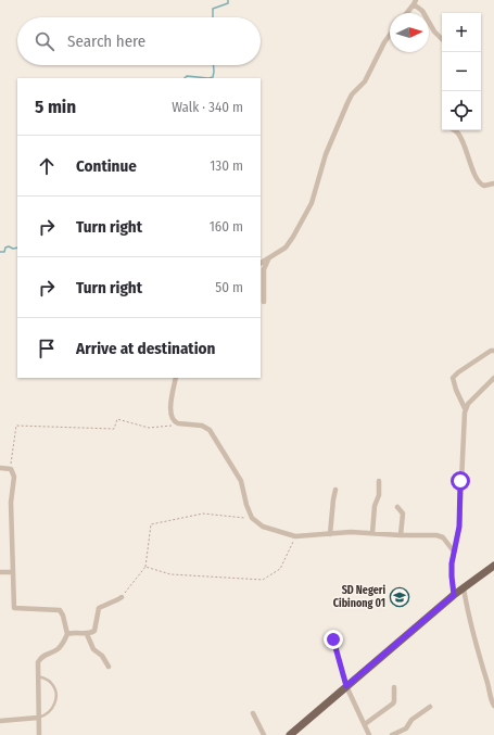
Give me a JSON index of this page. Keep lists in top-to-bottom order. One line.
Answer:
{"places":{"school or university":["SD Negeri Cibinong 01"]},"north":"right","page":{"map_buttons":["+","−"],"search":"Search here","heading":["5 min","Walk · 340 m"],"list":[["Continue","130 m"],["Turn right","160 m"],["Turn right","50 m"],"Arrive at destination"]}}
